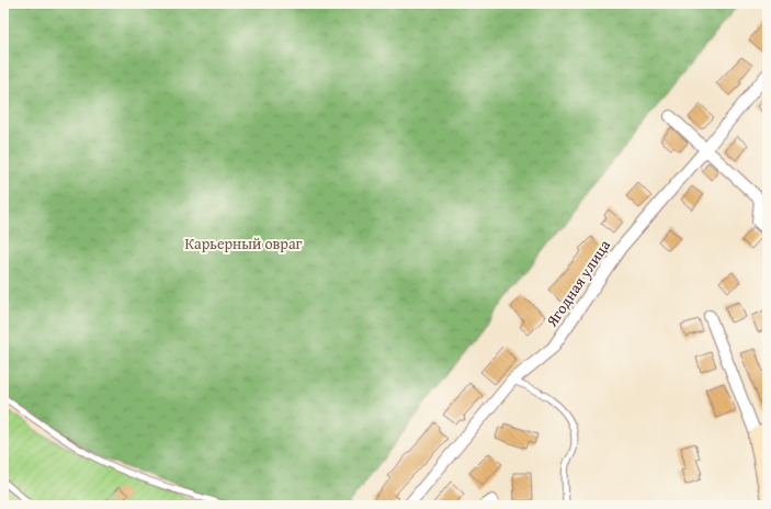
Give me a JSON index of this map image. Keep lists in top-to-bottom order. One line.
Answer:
{"streets":{"street":["Ягодная улица"]},"parks":["Карьерный овраг"]}
